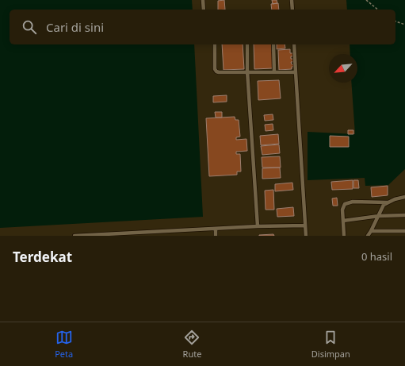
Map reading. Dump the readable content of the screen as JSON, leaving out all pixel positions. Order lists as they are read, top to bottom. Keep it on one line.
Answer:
{"north":"bottom left","page":{"search":"Cari di sini","heading":["Terdekat","0 hasil"],"nav":["Peta","Rute","Disimpan"]}}
